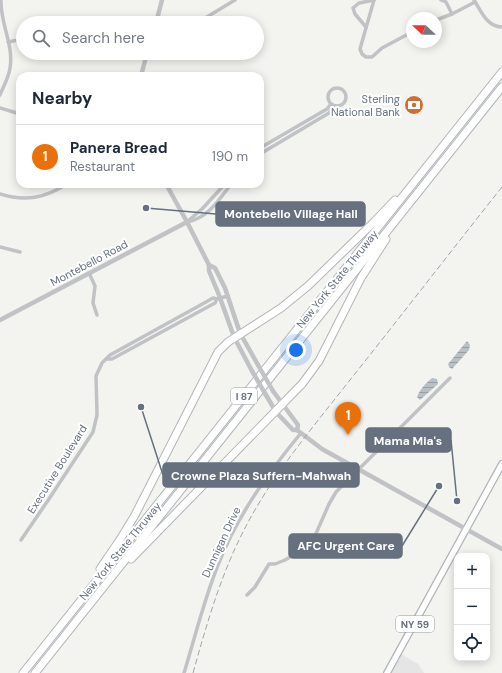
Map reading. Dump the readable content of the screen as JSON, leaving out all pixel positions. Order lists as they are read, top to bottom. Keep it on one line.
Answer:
{"streets":{"highway":["New York State Thruway","I 87"],"main road":["NY 59"],"street":["Montebello Road","Executive Boulevard","Dunnigan Drive"]},"places":{"bank":["Sterling National Bank"],"other":["Montebello Village Hall","Crowne Plaza Suffern-Mahwah","AFC Urgent Care","Mama Mia's"]},"north":"left","page":{"search":"Search here","heading":"Nearby","list":[{"mark":"1","name":"Panera Bread","note":"Restaurant","value":"190 m"}],"pins":"1","map_buttons":["+","−"]}}
